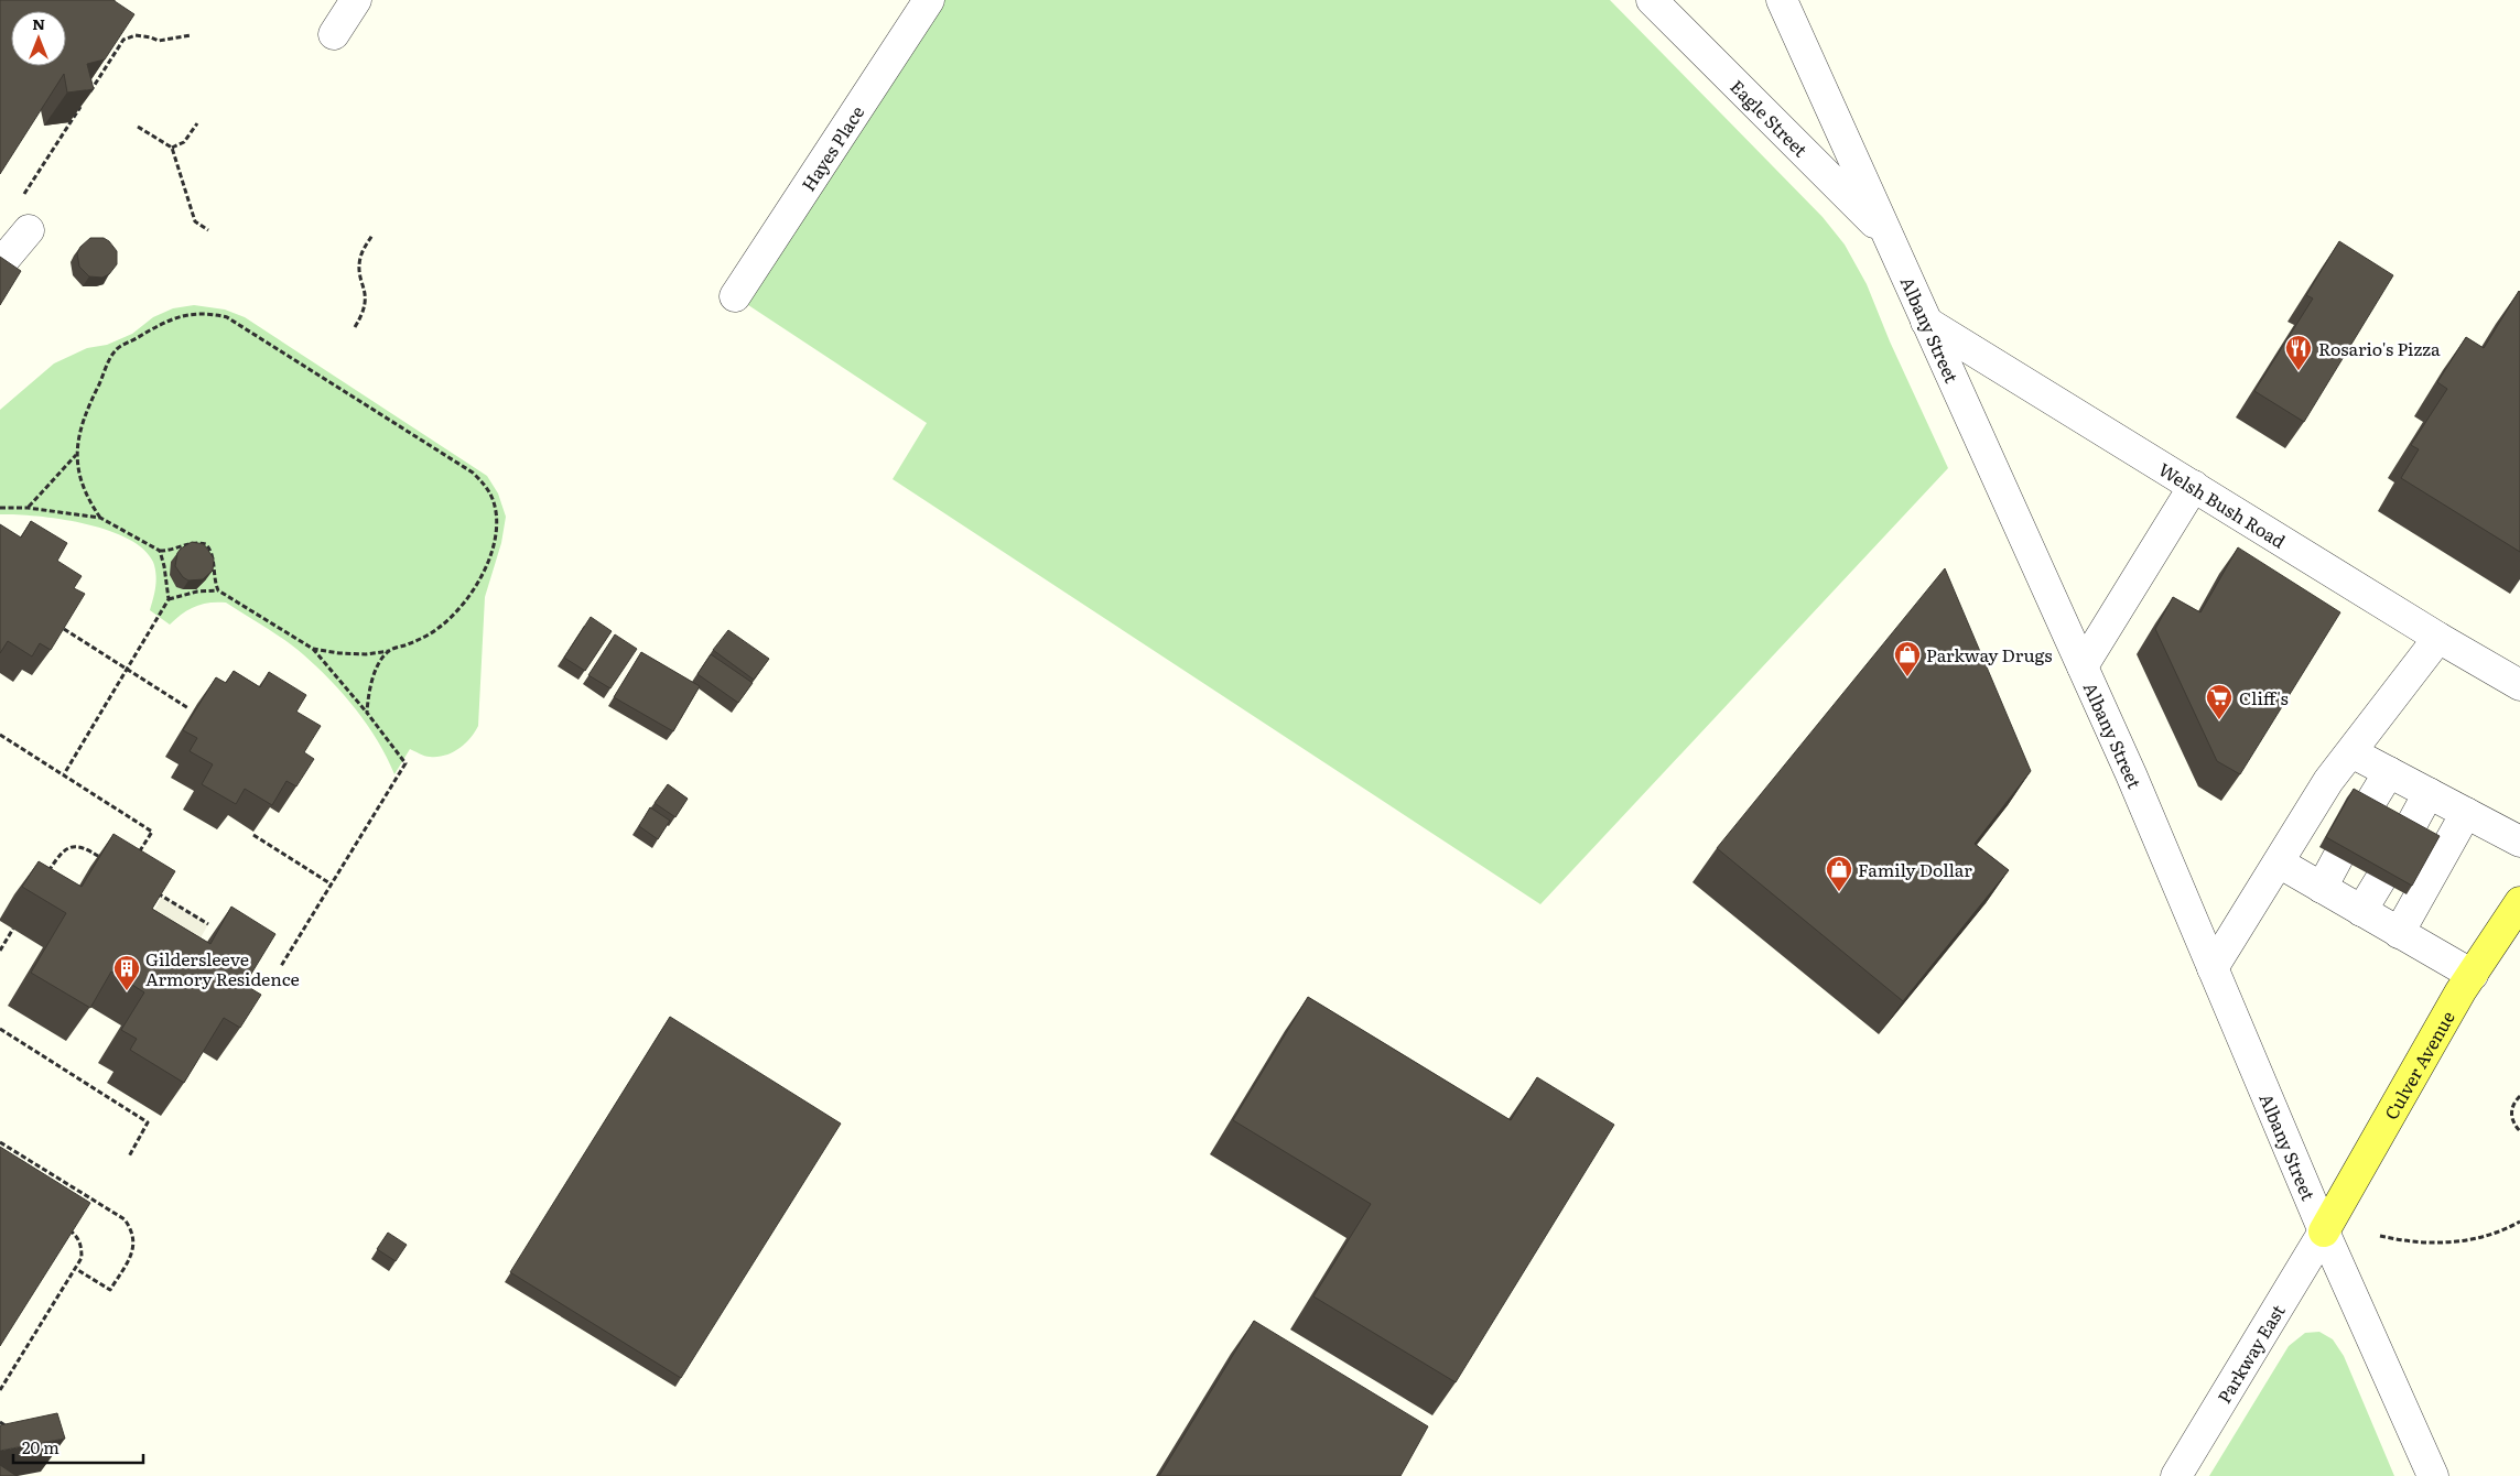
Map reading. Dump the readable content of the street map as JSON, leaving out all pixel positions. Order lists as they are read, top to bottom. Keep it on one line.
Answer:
{"streets":{"main road":["Culver Avenue"],"street":["Eagle Street","Hayes Place","Albany Street","Welsh Bush Road","Parkway East"]},"crossings":[["Eagle Street","Albany Street"],["Albany Street","Welsh Bush Road"],["Albany Street","Culver Avenue"],["Albany Street","Parkway East"],["Culver Avenue","Parkway East"]],"places":{"restaurant":["Rosario's Pizza"],"shop":["Parkway Drugs","Family Dollar"],"supermarket":["Cliff's"],"building":["Gildersleeve Armory Residence"]},"scale_bar":"20 m","north":"top"}
